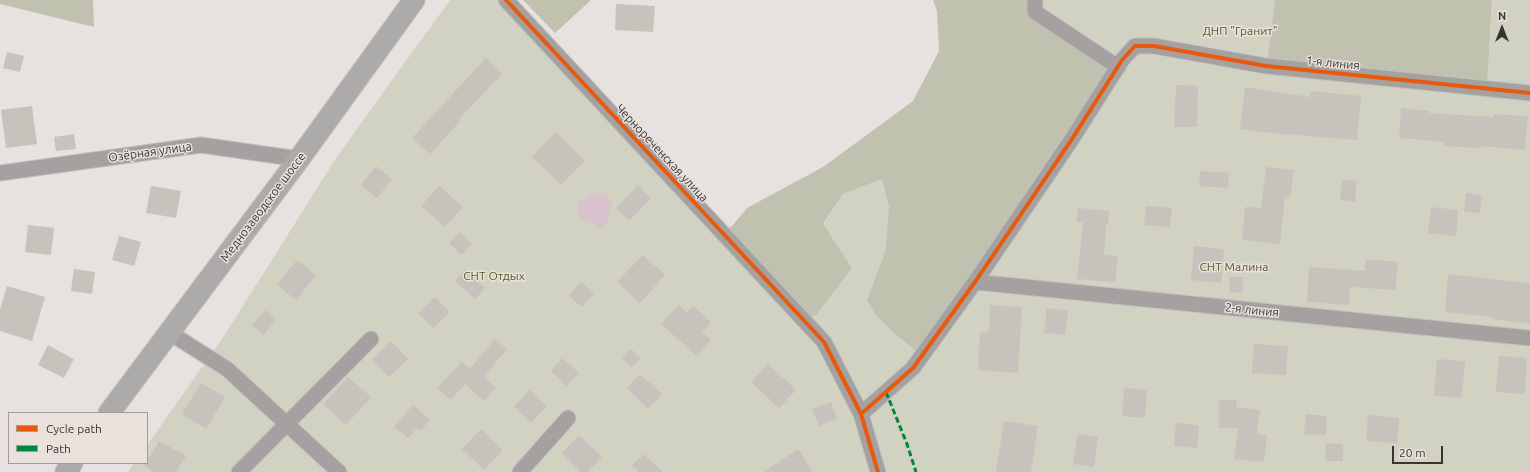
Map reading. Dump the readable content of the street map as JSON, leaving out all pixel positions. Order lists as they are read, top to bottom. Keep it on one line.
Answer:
{"streets":{"main road":["Меднозаводское шоссе"],"street":["1-я линия","Озёрная улица","Чернореченская улица","2-я линия"]},"crossings":[["Озёрная улица","Меднозаводское шоссе"]],"parks":["ДНП \"Гранит\"","СНТ Малина","СНТ Отдых"],"legend":["Cycle path","Path"],"scale_bar":"20 m","north":"top"}
